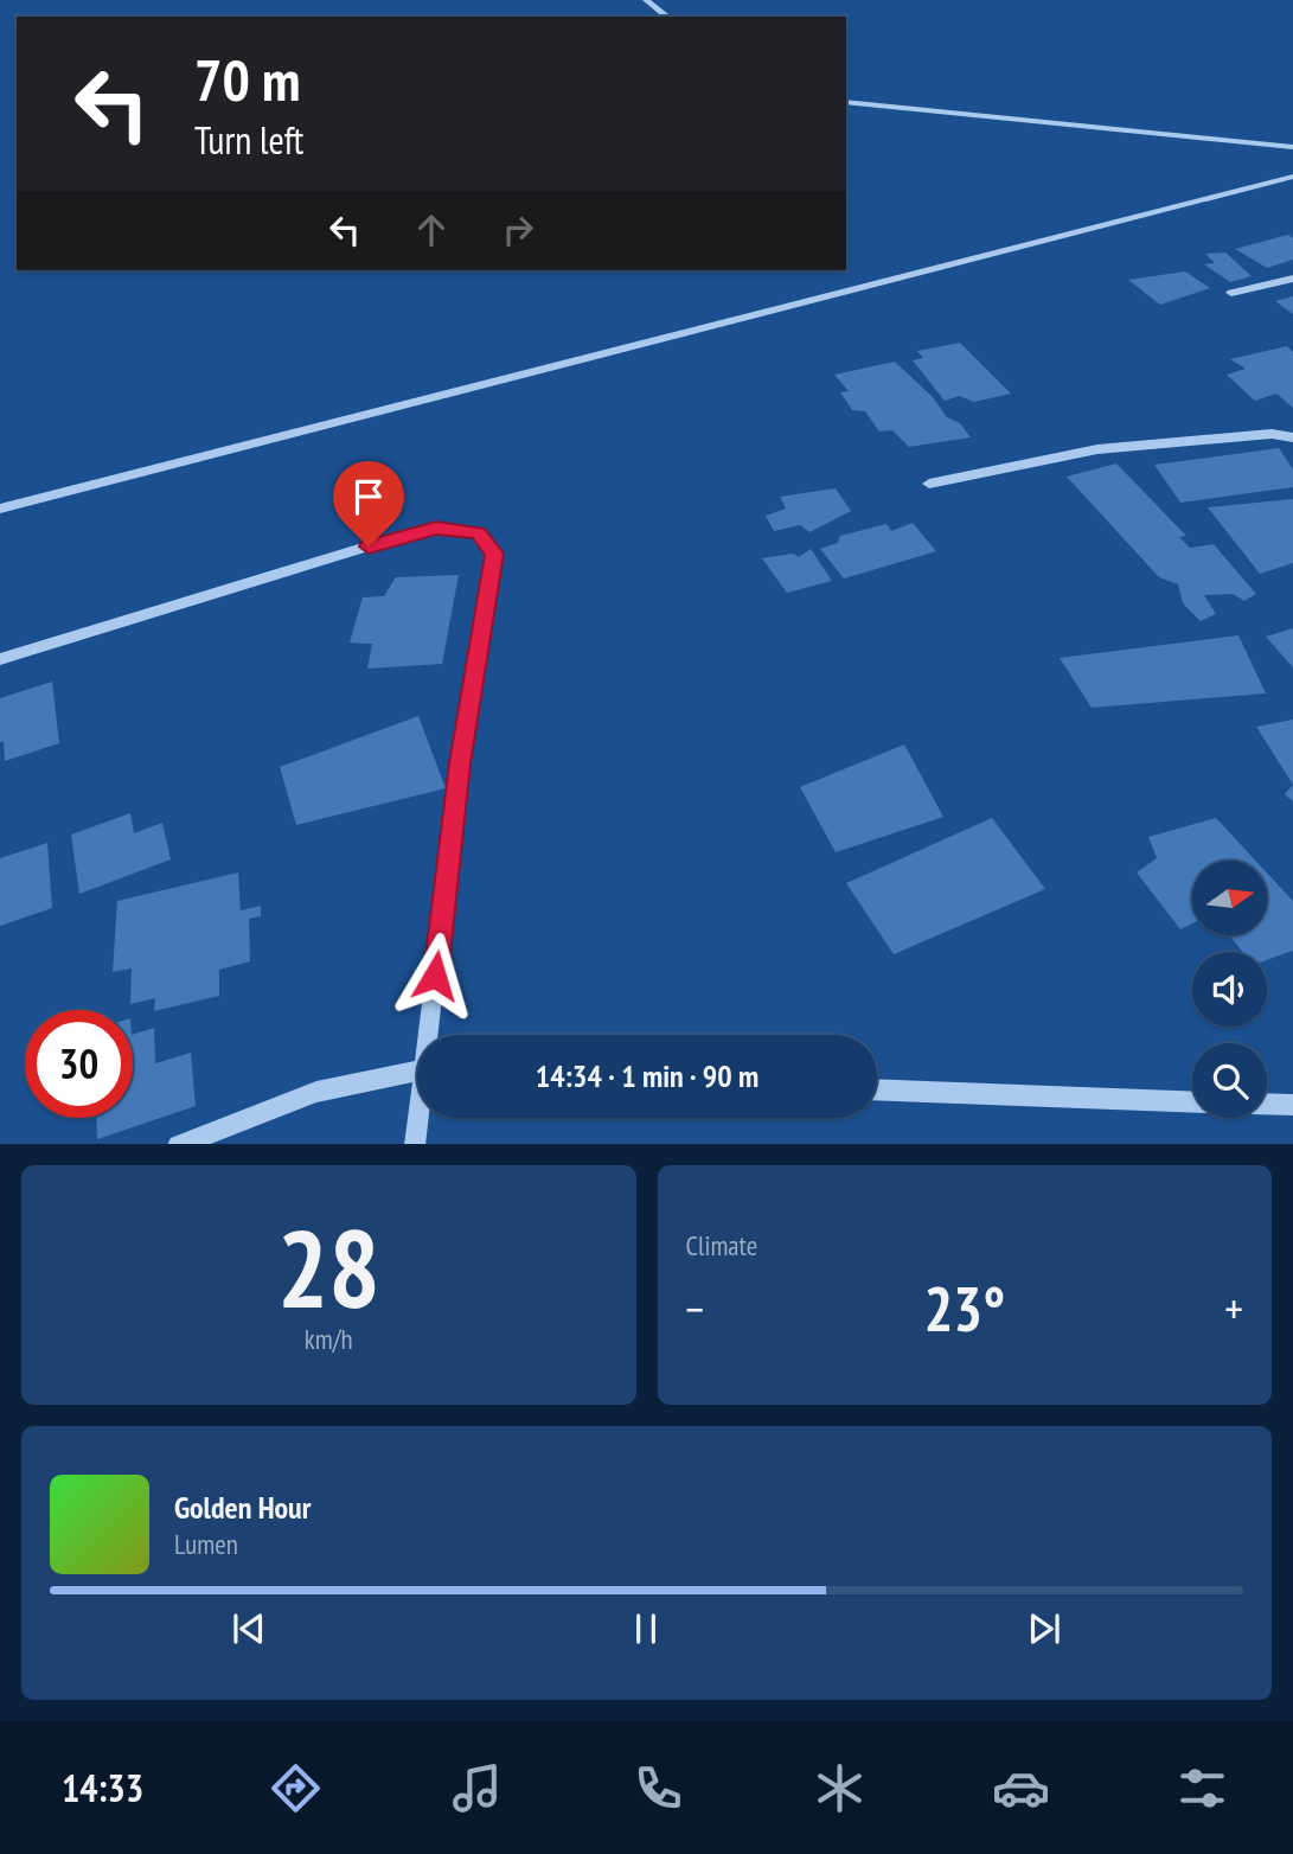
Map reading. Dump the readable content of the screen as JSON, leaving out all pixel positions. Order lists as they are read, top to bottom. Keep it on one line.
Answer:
{"north":"right","page":{"turn":["70 m","Turn left"],"limit":"30","trip":"14:34 · 1 min · 90 m","tile":[["28","km/h"],"Climate"],"heat":["−","23°","+"],"song":["Golden Hour","Lumen"],"tabs":"14:33"}}
